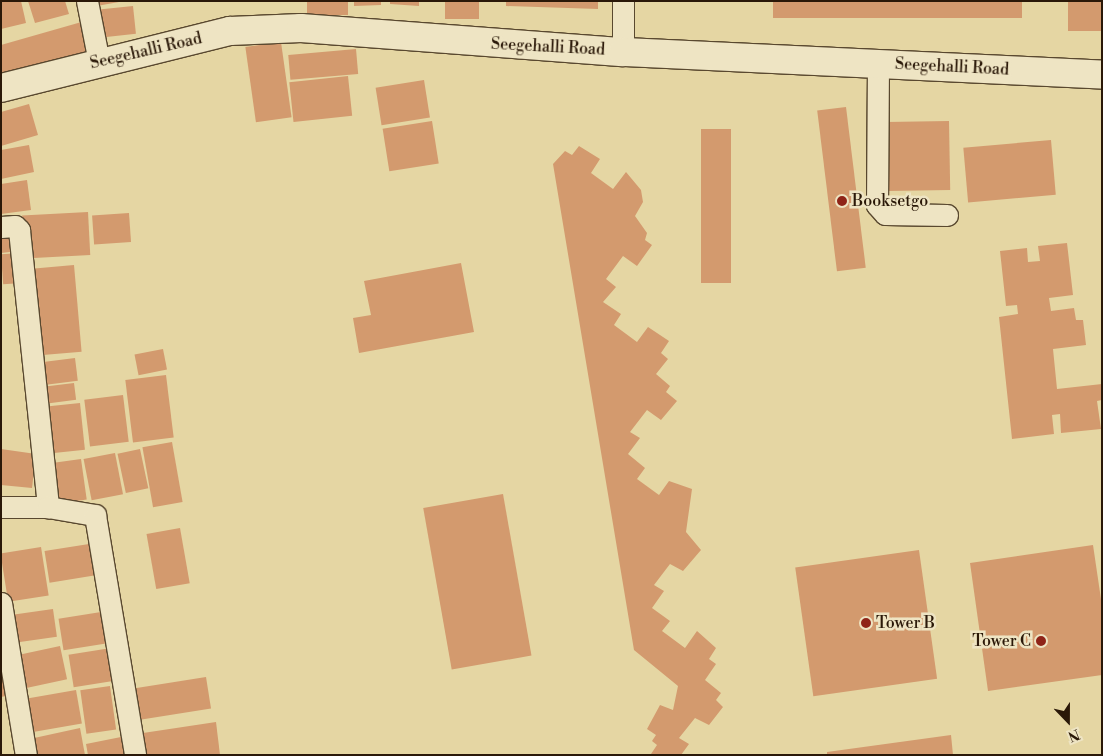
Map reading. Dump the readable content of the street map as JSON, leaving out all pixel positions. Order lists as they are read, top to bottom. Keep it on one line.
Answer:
{"streets":{"main road":["Seegehalli Road"]},"places":["Booksetgo","Tower B","Tower C"],"north":"bottom"}
